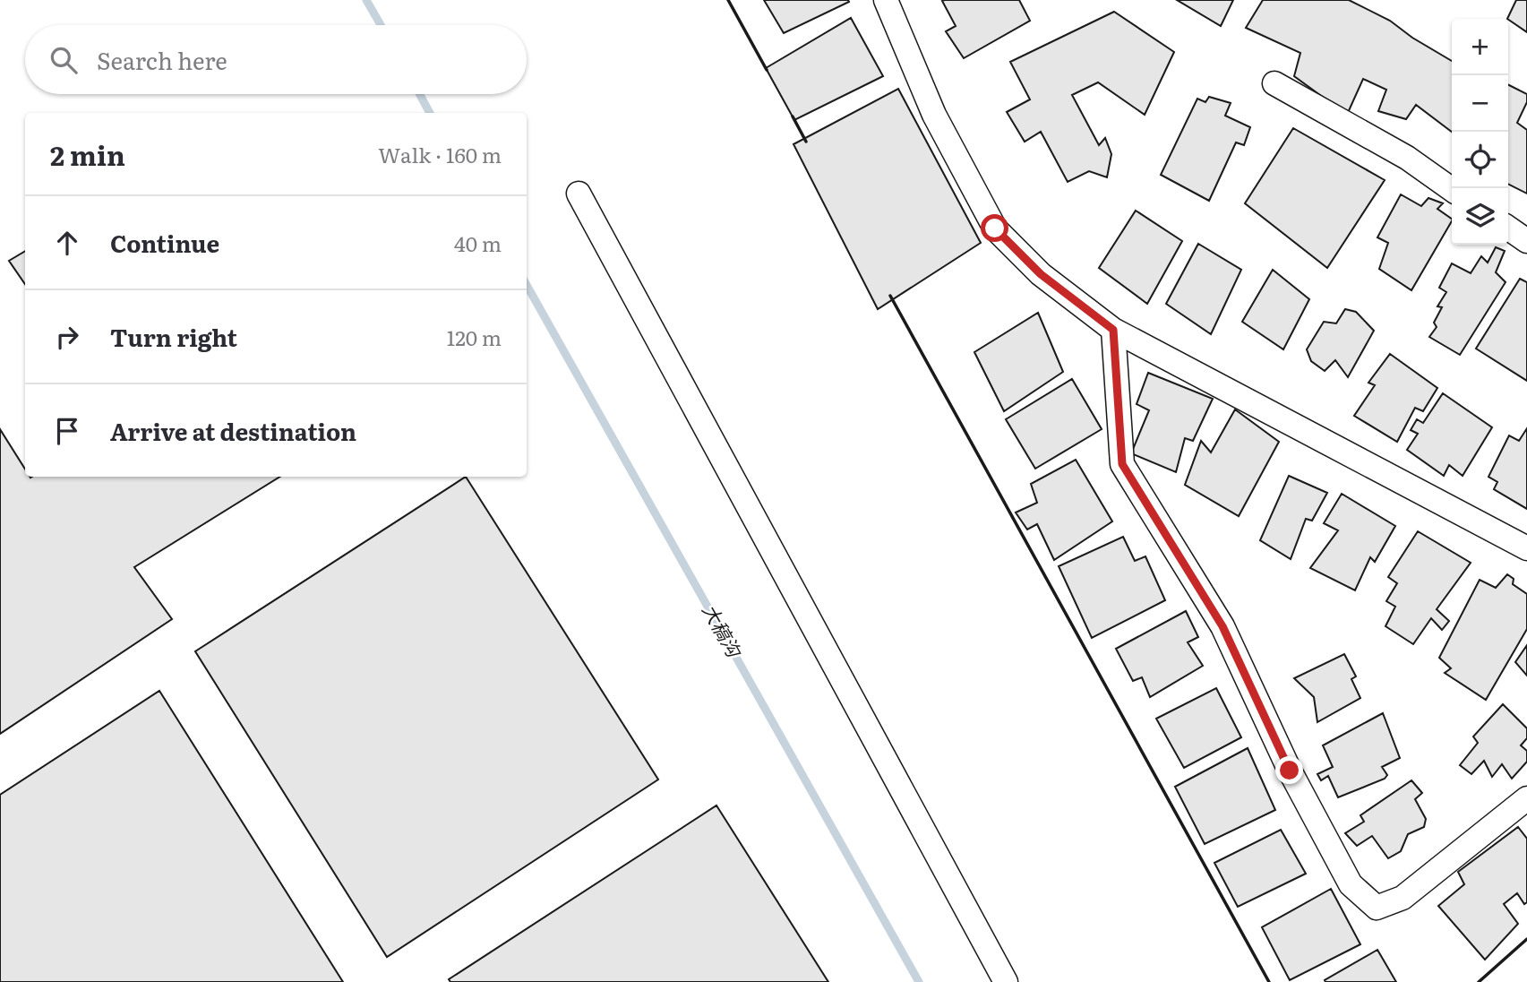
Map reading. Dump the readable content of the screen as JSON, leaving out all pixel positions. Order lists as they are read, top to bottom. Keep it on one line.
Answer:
{"water":["大稿沟"],"page":{"map_buttons":["+","−"],"search":"Search here","heading":["2 min","Walk · 160 m"],"list":[["Continue","40 m"],["Turn right","120 m"],"Arrive at destination"]}}
